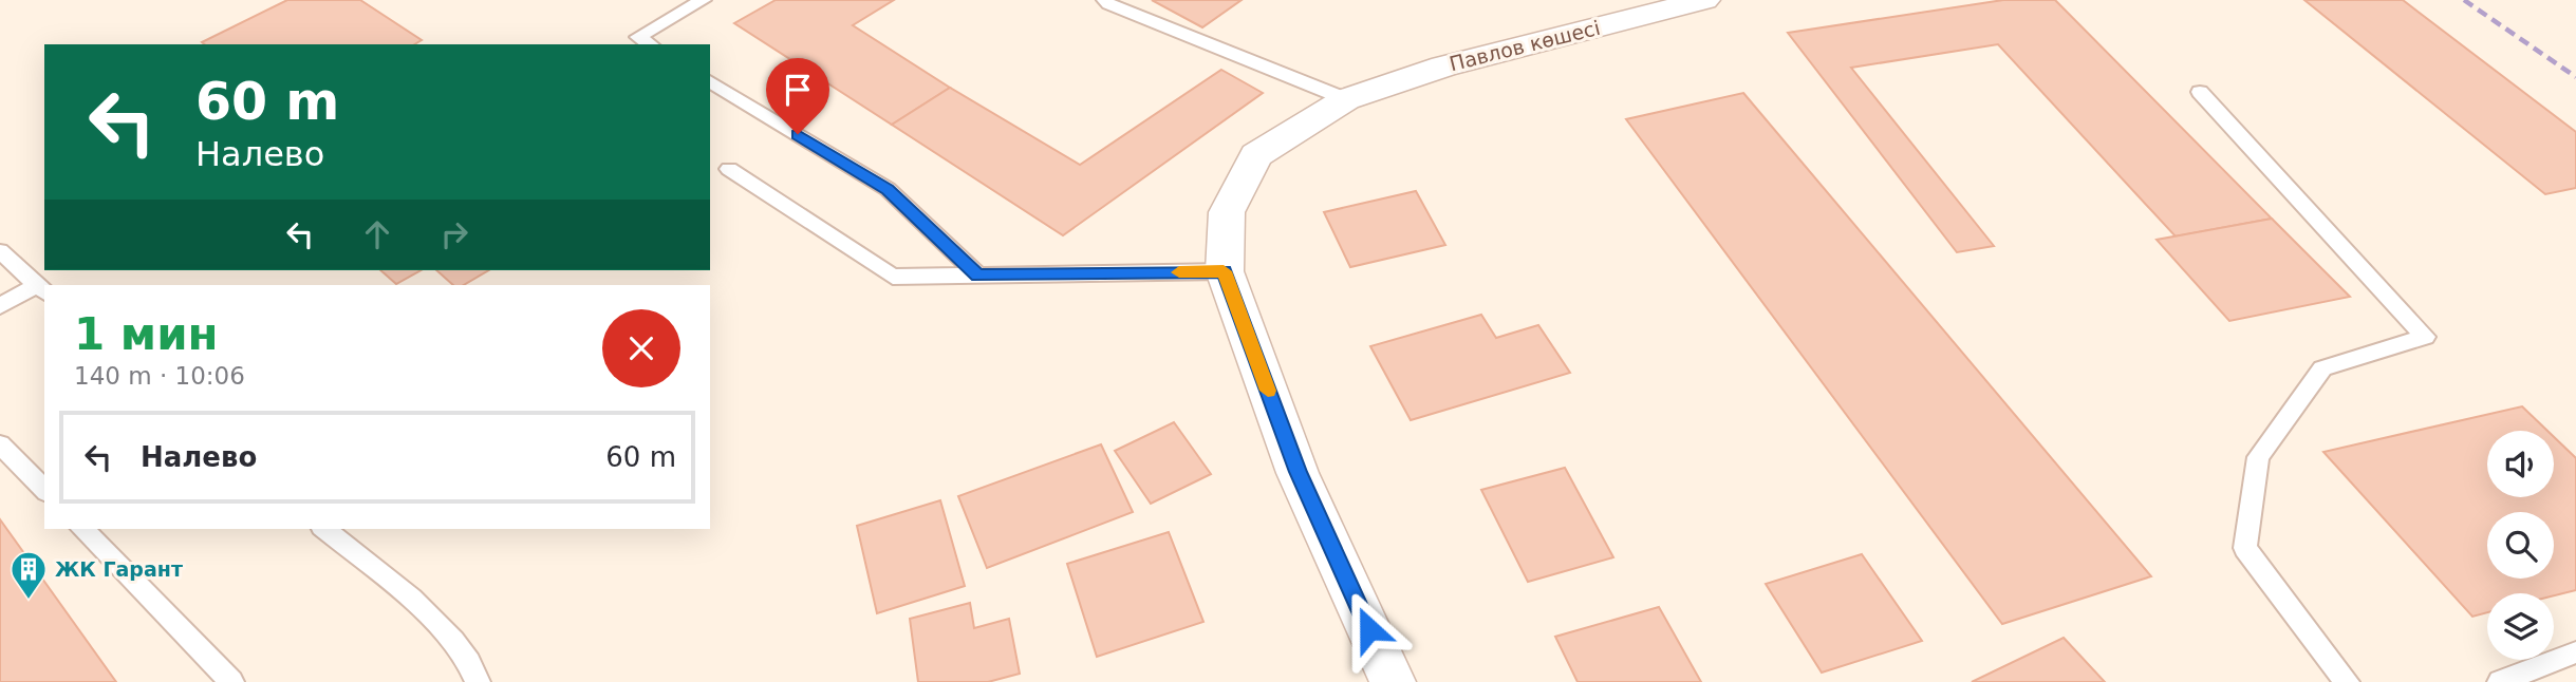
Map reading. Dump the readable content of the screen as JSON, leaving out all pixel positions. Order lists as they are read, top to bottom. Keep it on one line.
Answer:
{"streets":{"street":["Павлов көшесі"]},"places":{"building":["ЖК Гарант"]},"page":{"turn":["60 m","Налево"],"heading":["1 мин","140 m · 10:06"],"list":[{"name":"Налево","value":"60 m"}]}}
